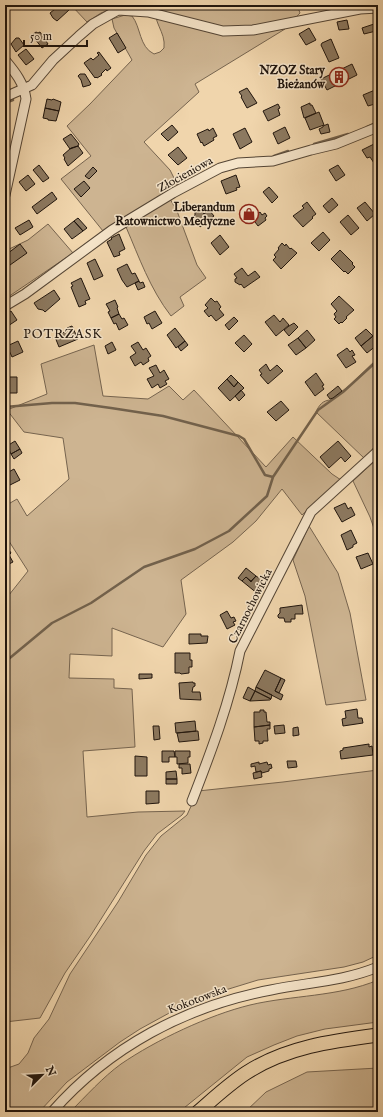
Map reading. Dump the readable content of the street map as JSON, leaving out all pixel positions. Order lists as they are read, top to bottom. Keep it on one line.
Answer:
{"streets":{"street":["Złocieniowa","Czarnochowicka","Kokotowska"]},"districts":["POTRZASK"],"places":{"building":["NZOZ Stary Bieżanów"],"shop":["Liberandum Ratownictwo Medyczne"]},"scale_bar":"50 m","north":"top right"}
